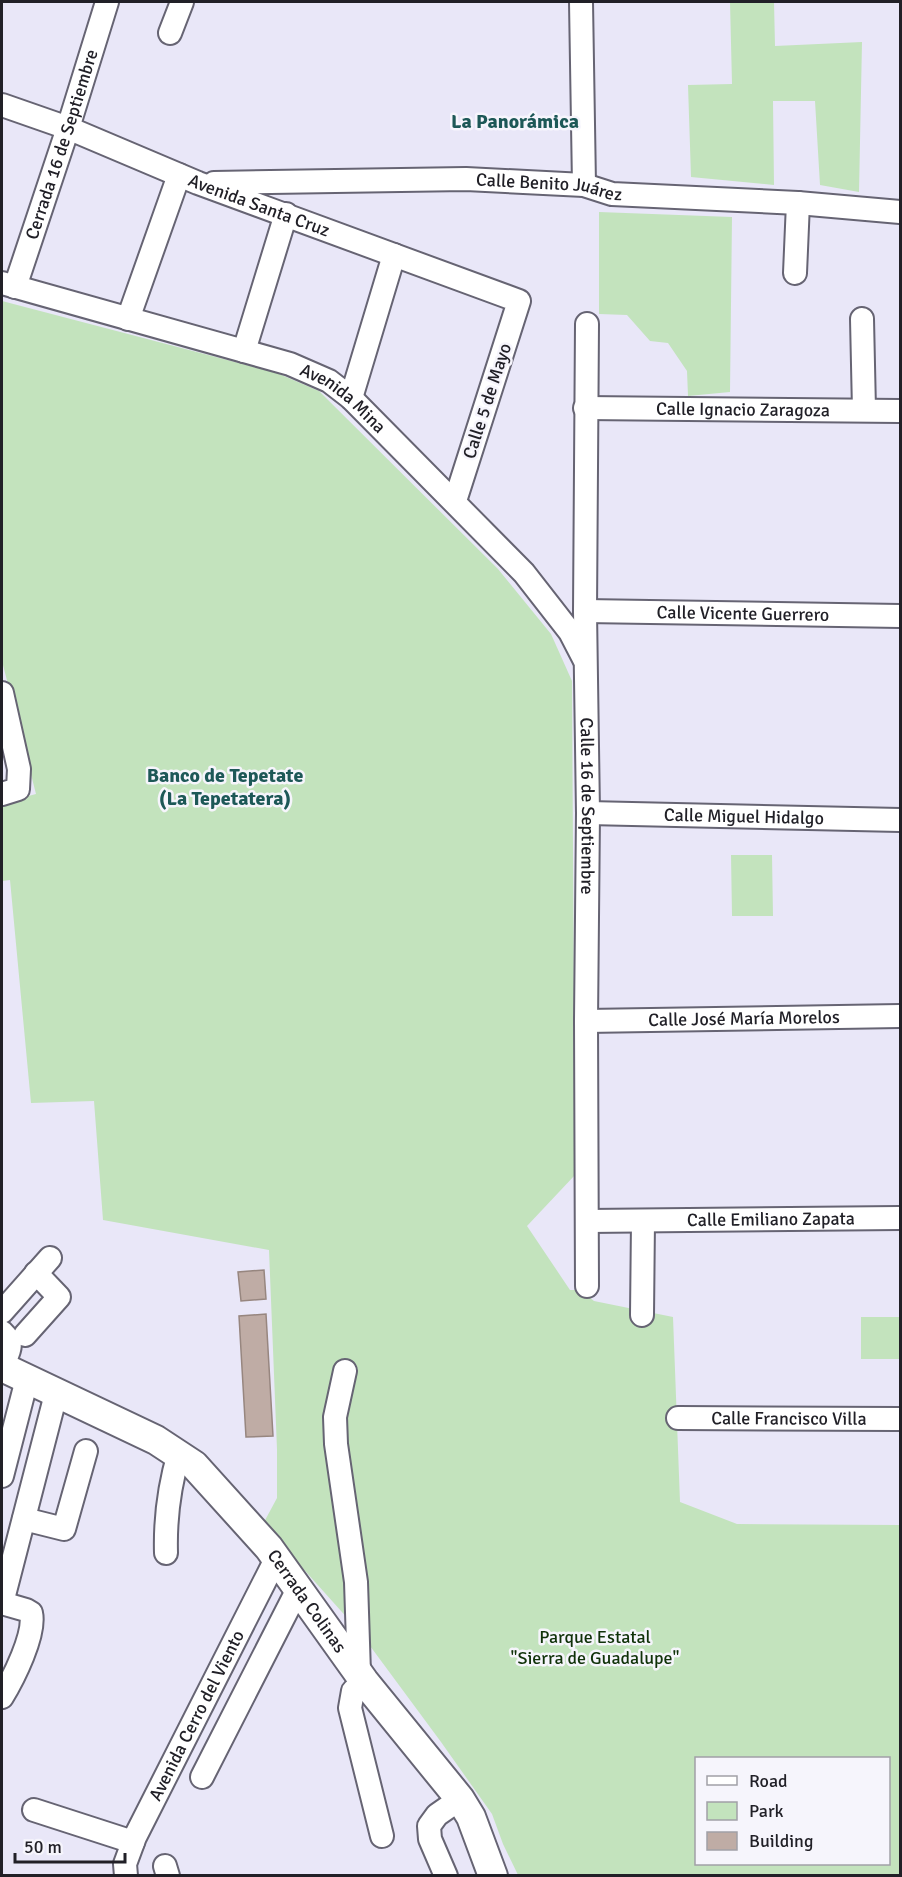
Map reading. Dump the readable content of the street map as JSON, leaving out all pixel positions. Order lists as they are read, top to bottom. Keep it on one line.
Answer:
{"streets":{"main road":["Cerrada Colinas"],"street":["Cerrada 16 de Septiembre","Calle Benito Juárez","Avenida Santa Cruz","Avenida Mina","Calle 5 de Mayo","Calle Ignacio Zaragoza","Calle Vicente Guerrero","Calle 16 de Septiembre","Calle Miguel Hidalgo","Calle José María Morelos","Calle Emiliano Zapata","Calle Francisco Villa","Avenida Cerro del Viento"]},"crossings":[["Cerrada 16 de Septiembre","Avenida Santa Cruz"],["Cerrada 16 de Septiembre","Avenida Mina"],["Calle Benito Juárez","Avenida Santa Cruz"],["Avenida Santa Cruz","Calle 5 de Mayo"],["Avenida Mina","Calle 5 de Mayo"],["Avenida Mina","Calle 16 de Septiembre"],["Calle Ignacio Zaragoza","Calle 16 de Septiembre"],["Calle Vicente Guerrero","Calle 16 de Septiembre"],["Calle 16 de Septiembre","Calle Miguel Hidalgo"],["Calle 16 de Septiembre","Calle José María Morelos"],["Calle 16 de Septiembre","Calle Emiliano Zapata"],["Cerrada Colinas","Avenida Cerro del Viento"]],"districts":["La Panorámica","Banco de Tepetate (La Tepetatera)"],"parks":["Parque Estatal \"Sierra de Guadalupe\""],"legend":["Road","Park","Building"],"scale_bar":"50 m"}
